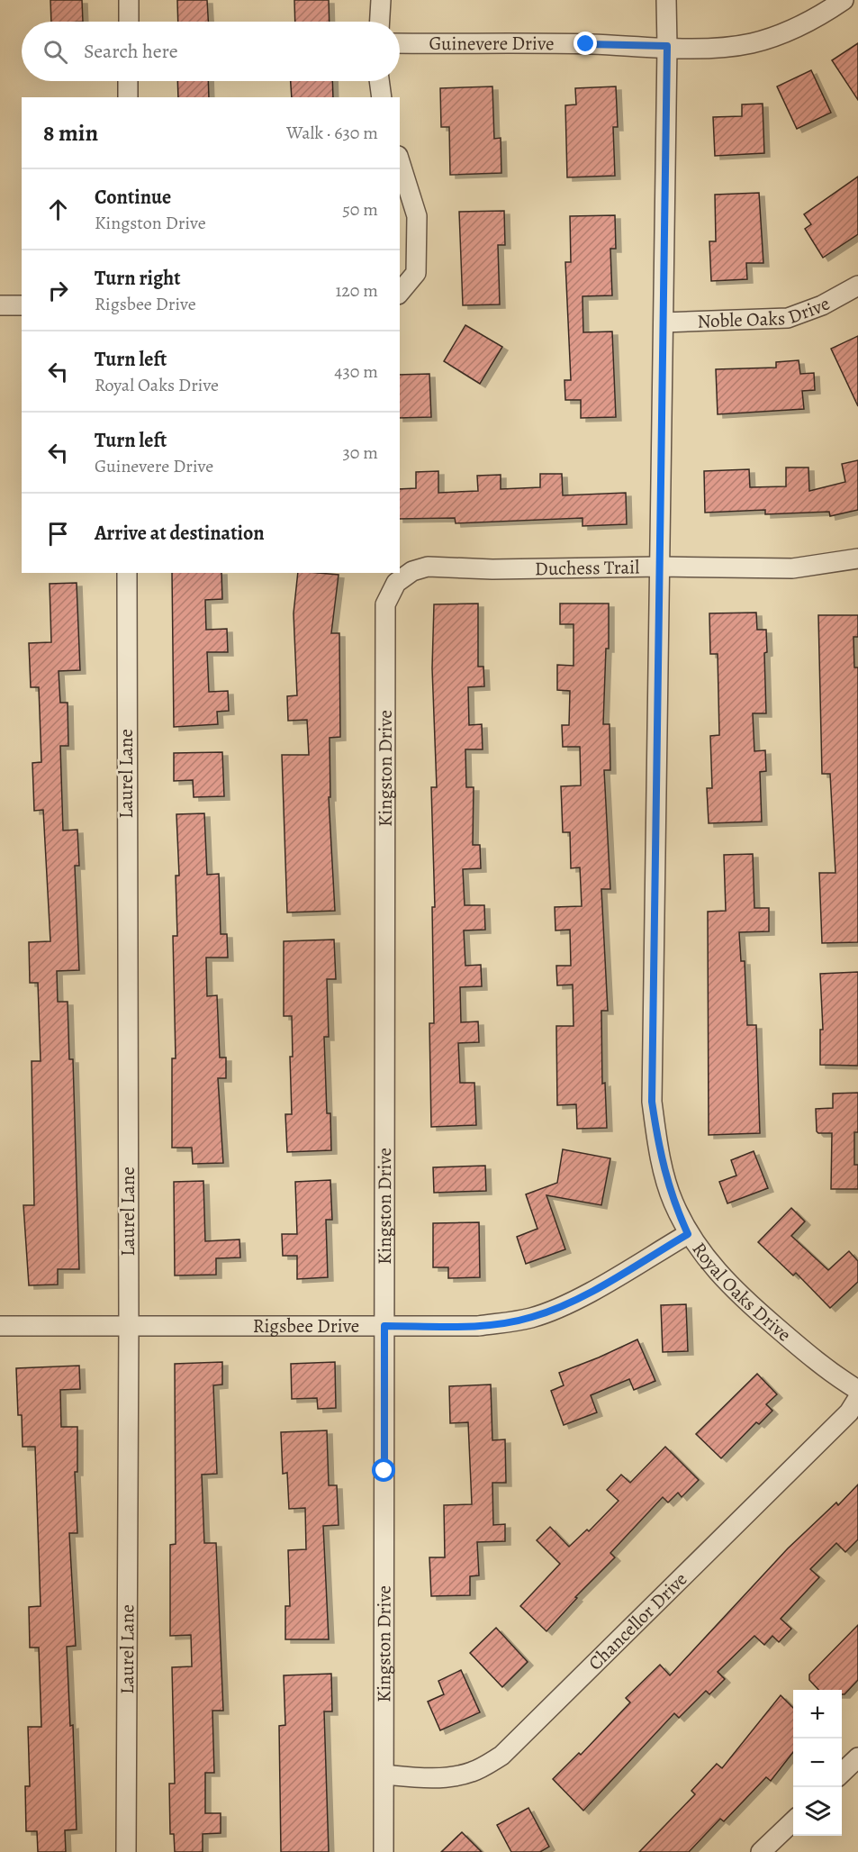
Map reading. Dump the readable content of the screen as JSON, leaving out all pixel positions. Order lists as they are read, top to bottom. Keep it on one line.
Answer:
{"streets":{"street":["Guinevere Drive","Noble Oaks Drive","Duchess Trail","Kingston Drive","Laurel Lane","Royal Oaks Drive","Rigsbee Drive","Chancellor Drive"]},"crossings":[["Guinevere Drive","Royal Oaks Drive"],["Noble Oaks Drive","Royal Oaks Drive"],["Duchess Trail","Kingston Drive"],["Duchess Trail","Royal Oaks Drive"],["Kingston Drive","Rigsbee Drive"],["Kingston Drive","Chancellor Drive"],["Laurel Lane","Rigsbee Drive"],["Royal Oaks Drive","Rigsbee Drive"]],"page":{"search":"Search here","heading":["8 min","Walk · 630 m"],"list":[["Continue","Kingston Drive","50 m"],["Turn right","Rigsbee Drive","120 m"],["Turn left","Royal Oaks Drive","430 m"],["Turn left","Guinevere Drive","30 m"],"Arrive at destination"],"map_buttons":["+","−"]}}
